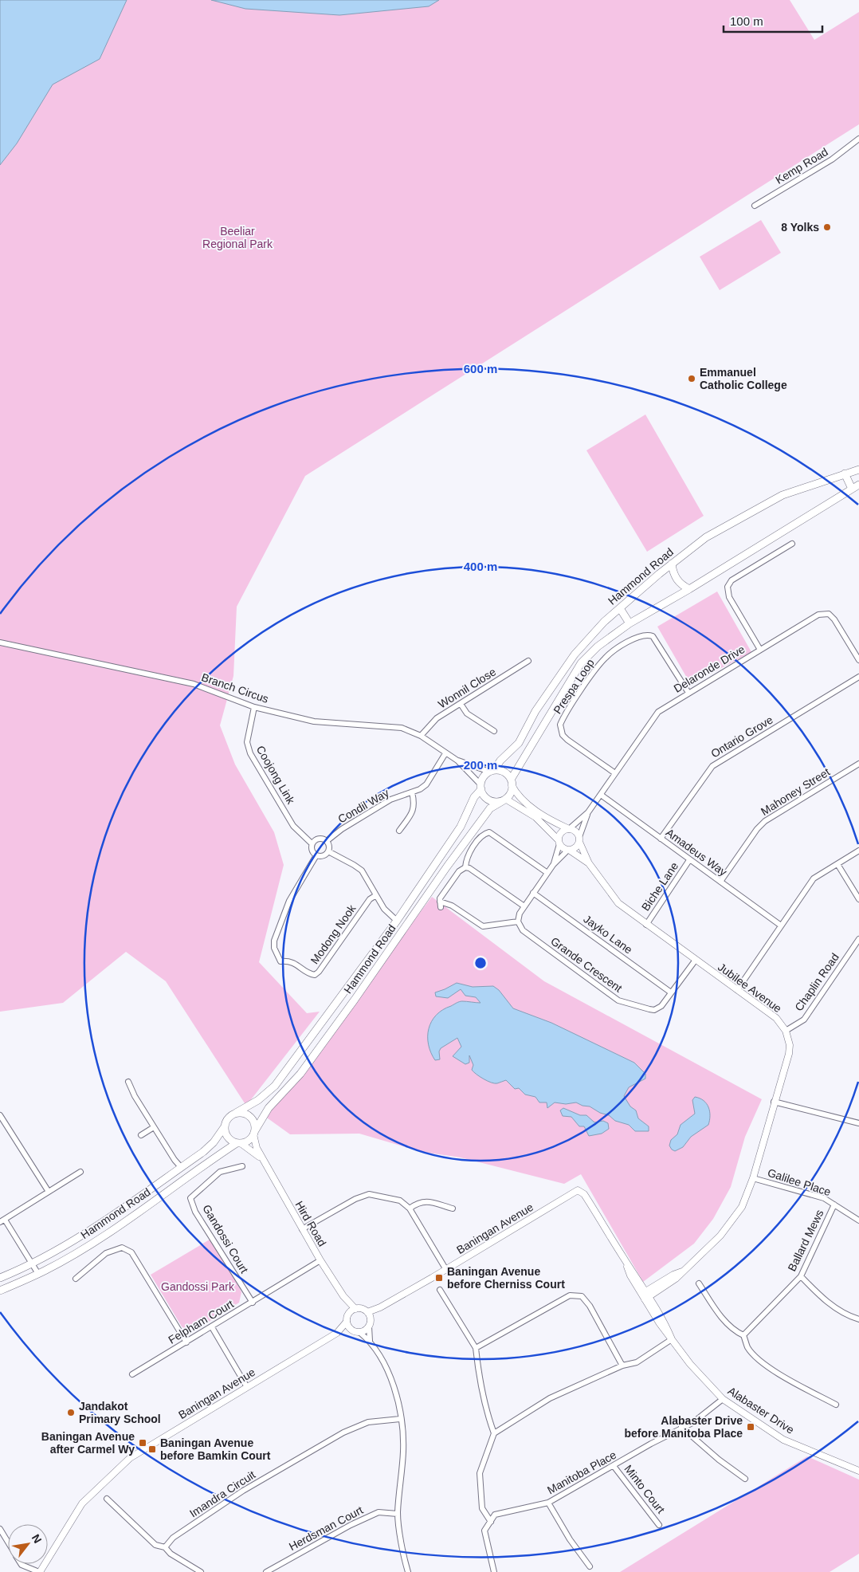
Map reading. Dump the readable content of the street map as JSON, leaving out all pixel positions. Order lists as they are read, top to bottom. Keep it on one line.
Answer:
{"streets":{"main road":["Hammond Road"],"street":["Kemp Road","Delaronde Drive","Prespa Loop","Branch Circus","Wonnil Close","Ontario Grove","Coojong Link","Mahoney Street","Condil Way","Amadeus Way","Biche Lane","Modong Nook","Jayko Lane","Grande Crescent","Chaplin Road","Jubilee Avenue","Galilee Place","Hird Road","Baningan Avenue","Gandossi Court","Ballard Mews","Felpham Court","Alabaster Drive","Manitoba Place","Minto Court","Imandra Circuit","Herdsman Court"]},"crossings":[["Hammond Road","Branch Circus"],["Hammond Road","Hird Road"],["Delaronde Drive","Prespa Loop"],["Delaronde Drive","Amadeus Way"],["Delaronde Drive","Jubilee Avenue"],["Branch Circus","Wonnil Close"],["Branch Circus","Coojong Link"],["Branch Circus","Condil Way"],["Ontario Grove","Amadeus Way"],["Coojong Link","Condil Way"],["Coojong Link","Modong Nook"],["Mahoney Street","Amadeus Way"],["Condil Way","Modong Nook"],["Amadeus Way","Biche Lane"],["Biche Lane","Jubilee Avenue"],["Jayko Lane","Grande Crescent"],["Grande Crescent","Jubilee Avenue"],["Chaplin Road","Jubilee Avenue"],["Galilee Place","Ballard Mews"],["Hird Road","Baningan Avenue"],["Hird Road","Felpham Court"],["Baningan Avenue","Alabaster Drive"],["Gandossi Court","Felpham Court"],["Alabaster Drive","Manitoba Place"],["Manitoba Place","Minto Court"]],"parks":["Beeliar Regional Park","Gandossi Park"],"places":{"other":["8 Yolks","Emmanuel Catholic College","Jandakot Primary School"],"transit":["Baningan Avenue before Cherniss Court","Alabaster Drive before Manitoba Place","Baningan Avenue after Carmel Wy","Baningan Avenue before Bamkin Court"]},"scale_bar":"100 m","north":"top right","rings":["600 m","400 m","200 m"]}
